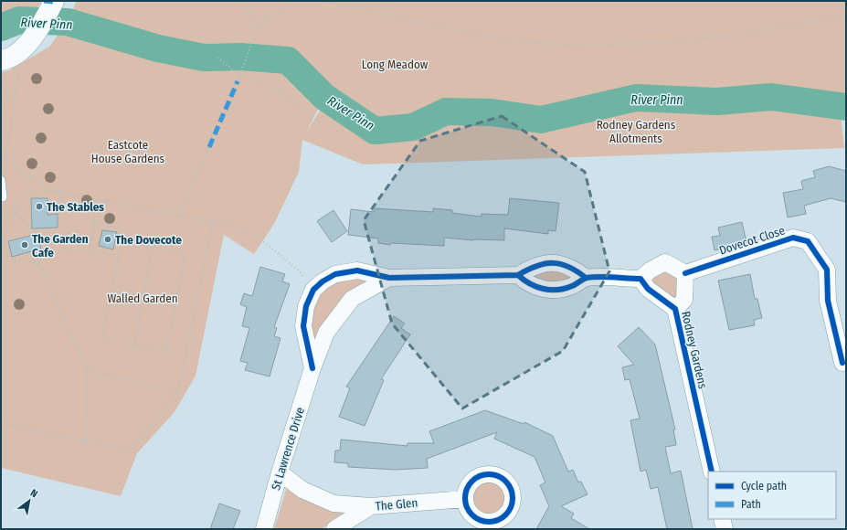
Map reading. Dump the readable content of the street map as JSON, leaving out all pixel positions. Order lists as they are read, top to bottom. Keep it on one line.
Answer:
{"streets":{"street":["Dovecot Close","Rodney Gardens","St Lawrence Drive","The Glen"]},"crossings":[["Dovecot Close","Rodney Gardens"]],"water":["River Pinn"],"parks":["Long Meadow","Rodney Gardens Allotments","Eastcote House Gardens","Walled Garden"],"places":["The Stables","The Dovecote","The Garden Cafe"],"legend":["Cycle path","Path"],"north":"top right"}
